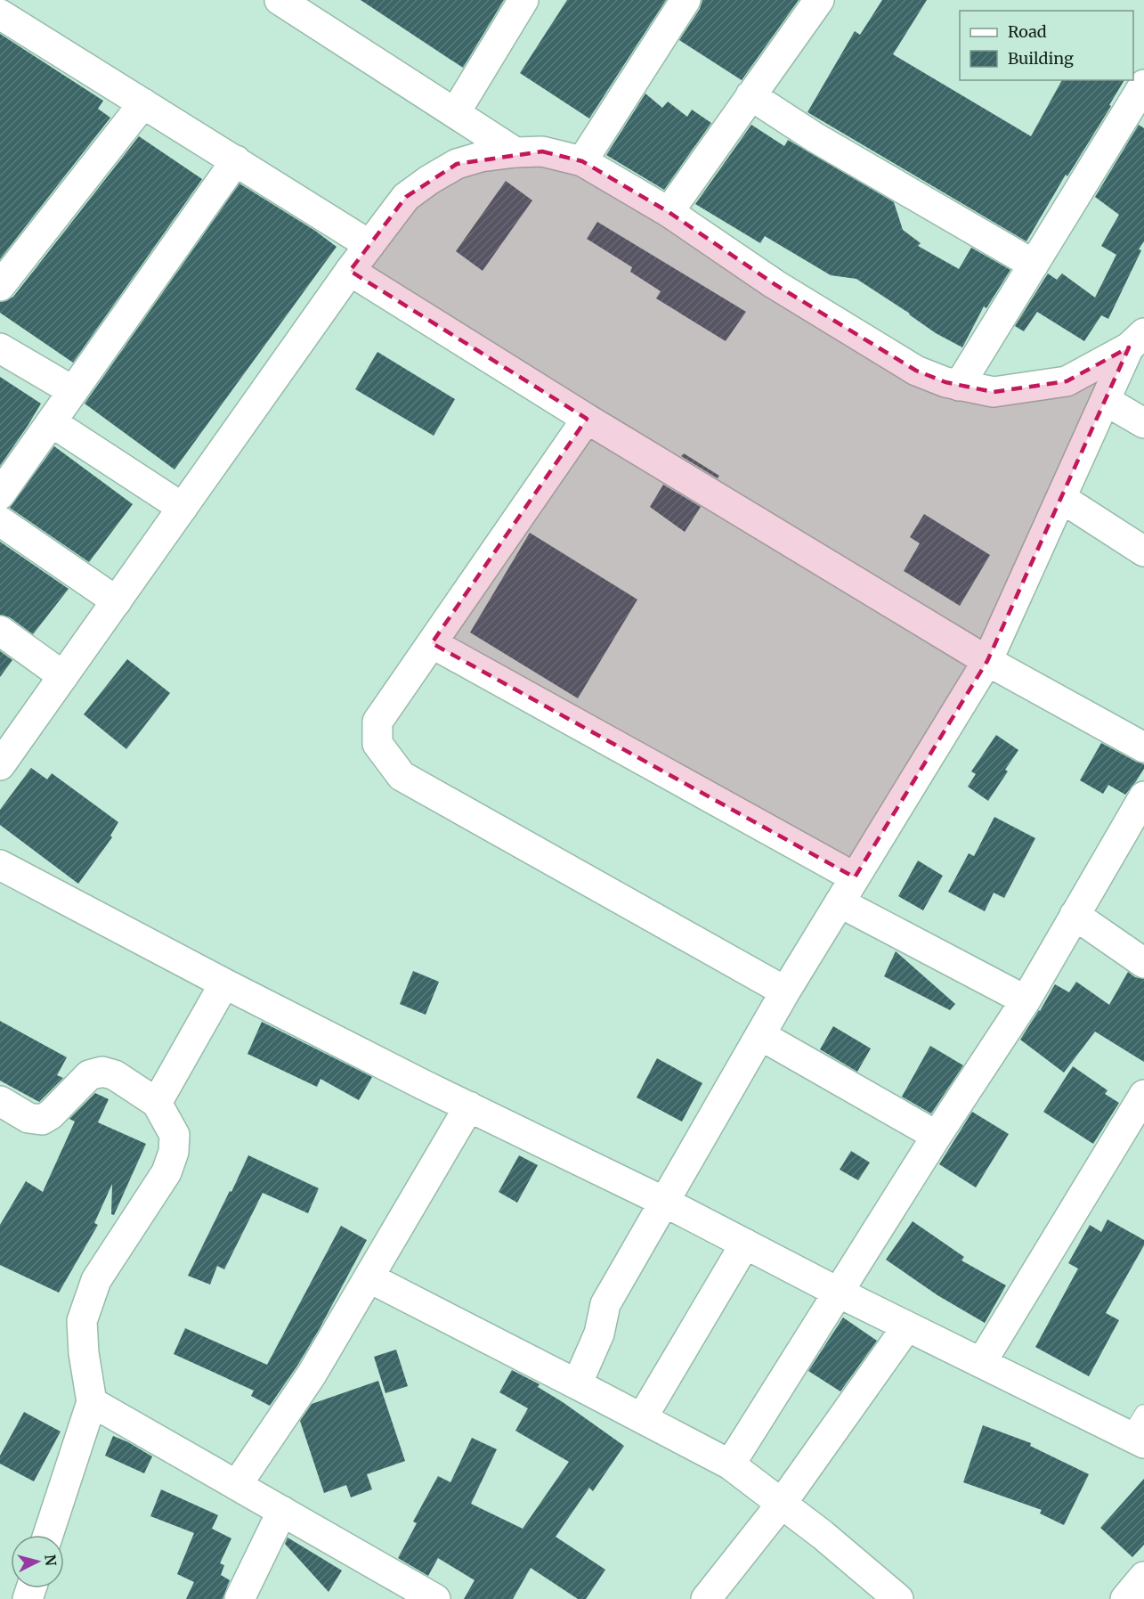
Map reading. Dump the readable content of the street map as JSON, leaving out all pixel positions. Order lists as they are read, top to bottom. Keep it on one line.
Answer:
{"legend":["Road","Building"],"north":"right"}
